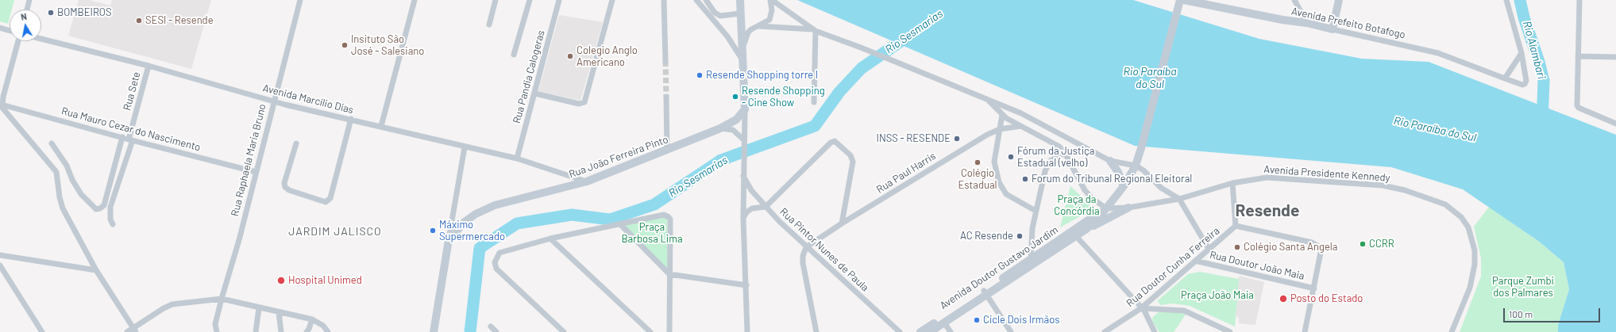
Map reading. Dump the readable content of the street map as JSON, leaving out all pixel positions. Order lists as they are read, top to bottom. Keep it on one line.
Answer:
{"streets":{"main road":["Avenida Prefeito Botafogo","Rua João Ferreira Pinto","Avenida Doutor Gustavo Jardim"],"street":["Rua Pandia Calogeras","Rua Sete","Avenida Marcílio Dias","Rua Mauro Cezar do Nascimento","Rua Raphaela Maria Bruno","Rua Paul Harris","Avenida Presidente Kennedy","Rua Pintor Nunes de Paula","Rua Doutor João Maia","Rua Doutor Cunha Ferreira"]},"crossings":[["Rua Pandia Calogeras","Avenida Marcílio Dias"],["Rua Sete","Avenida Marcílio Dias"],["Rua Sete","Rua Mauro Cezar do Nascimento"],["Avenida Marcílio Dias","Rua João Ferreira Pinto"],["Avenida Marcílio Dias","Rua Raphaela Maria Bruno"],["Rua Mauro Cezar do Nascimento","Rua Raphaela Maria Bruno"],["Rua Paul Harris","Rua Pintor Nunes de Paula"],["Avenida Presidente Kennedy","Avenida Doutor Gustavo Jardim"],["Rua Doutor João Maia","Rua Doutor Cunha Ferreira"]],"districts":["Resende","JARDIM JALISCO"],"water":["Rio Sesmarias","Rio Alambari","Rio Paraíba do Sul"],"parks":["Praça da Concórdia","Praça Barbosa Lima","Parque Zumbi dos Palmares","Praça João Maia"],"places":["BOMBEIROS","SESI - Resende","Insituto São José - Salesiano","Colegio Anglo Americano","Resende Shopping torre I","Resende Shopping - Cine Show","INSS - RESENDE","Fórum da Justiça Estadual (velho)","Colégio Estadual","Forum do Tribunal Regional Eleitoral","Máximo Supermercado","AC Resende","CCRR","Colégio Santa Angela","Hospital Unimed","Posto do Estado","Cicle Dois Irmãos"],"scale_bar":"100 m","north":"top"}
